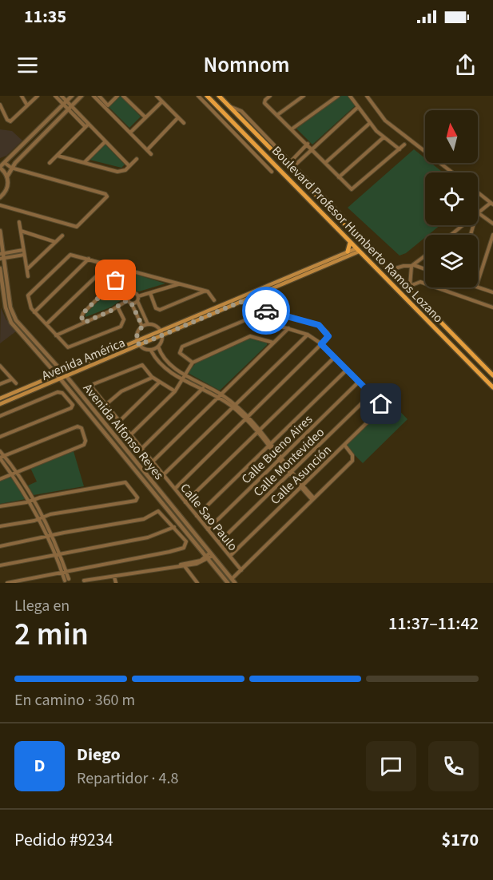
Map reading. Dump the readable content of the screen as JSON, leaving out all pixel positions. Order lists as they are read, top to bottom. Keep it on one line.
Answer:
{"streets":{"main road":["Boulevard Profesor Humberto Ramos Lozano","Avenida América"],"street":["Avenida Alfonso Reyes","Calle Bueno Aires","Calle Montevideo","Calle Asunción","Calle Sao Paulo"]},"crossings":[["Boulevard Profesor Humberto Ramos Lozano","Avenida América"],["Avenida América","Avenida Alfonso Reyes"],["Calle Bueno Aires","Calle Sao Paulo"],["Calle Montevideo","Calle Asunción"],["Calle Montevideo","Calle Sao Paulo"],["Calle Asunción","Calle Sao Paulo"]],"north":"top","page":{"status":"11:35","header":"Nomnom","heading":["2 min","Llega en","11:37–11:42"],"panel":["Diego","Repartidor · 4.8","Pedido #9234","$170"],"bar":"En camino · 360 m","round":"D"}}
